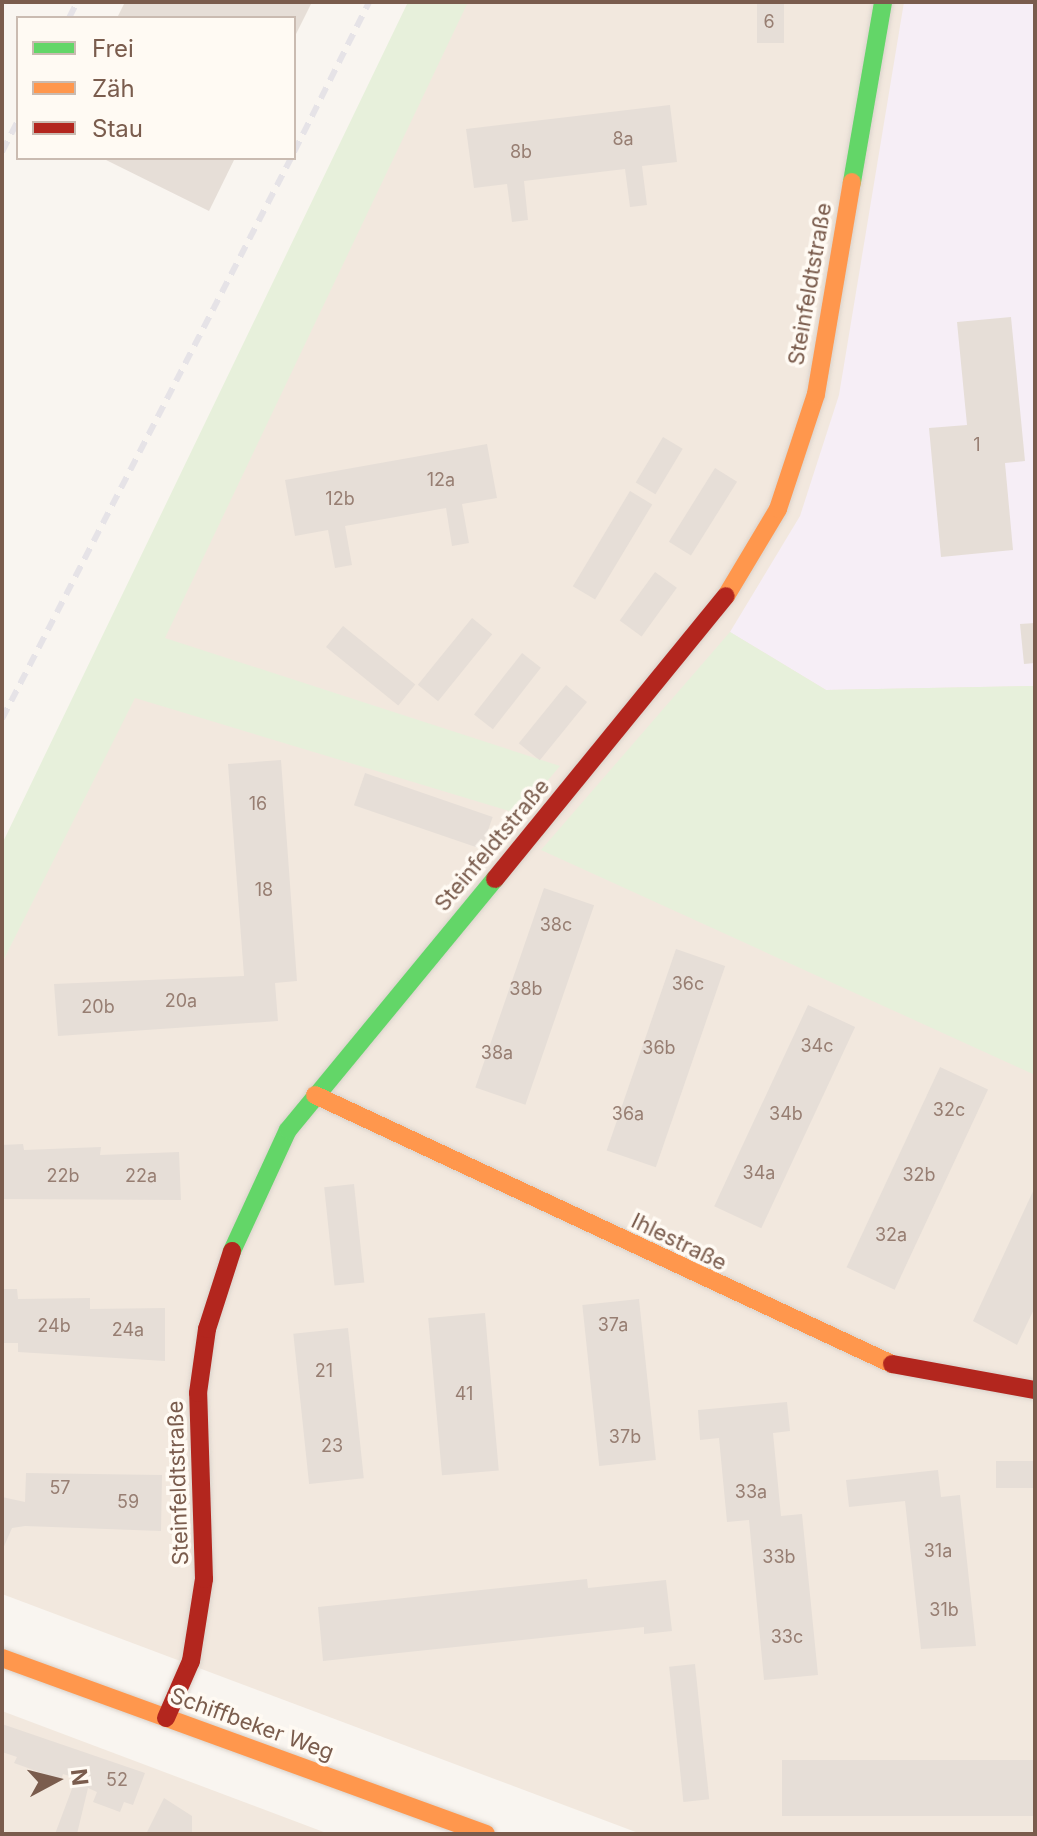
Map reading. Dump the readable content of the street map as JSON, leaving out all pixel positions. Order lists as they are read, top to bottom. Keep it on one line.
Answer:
{"streets":{"street":["Steinfeldtstraße","Ihlestraße","Schiffbeker Weg"]},"crossings":[["Steinfeldtstraße","Ihlestraße"],["Steinfeldtstraße","Schiffbeker Weg"]],"house_numbers":["6","8a","8b","1","12a","12b","16","18","38c","36c","38b","20a","20b","34c","36b","38a","32c","36a","34b","34a","32b","22b","22a","32a","37a","24b","24a","21","41","37b","23","57","33a","59","31a","33b","31b","33c","52"],"legend":["Frei","Zäh","Stau"],"north":"right"}
